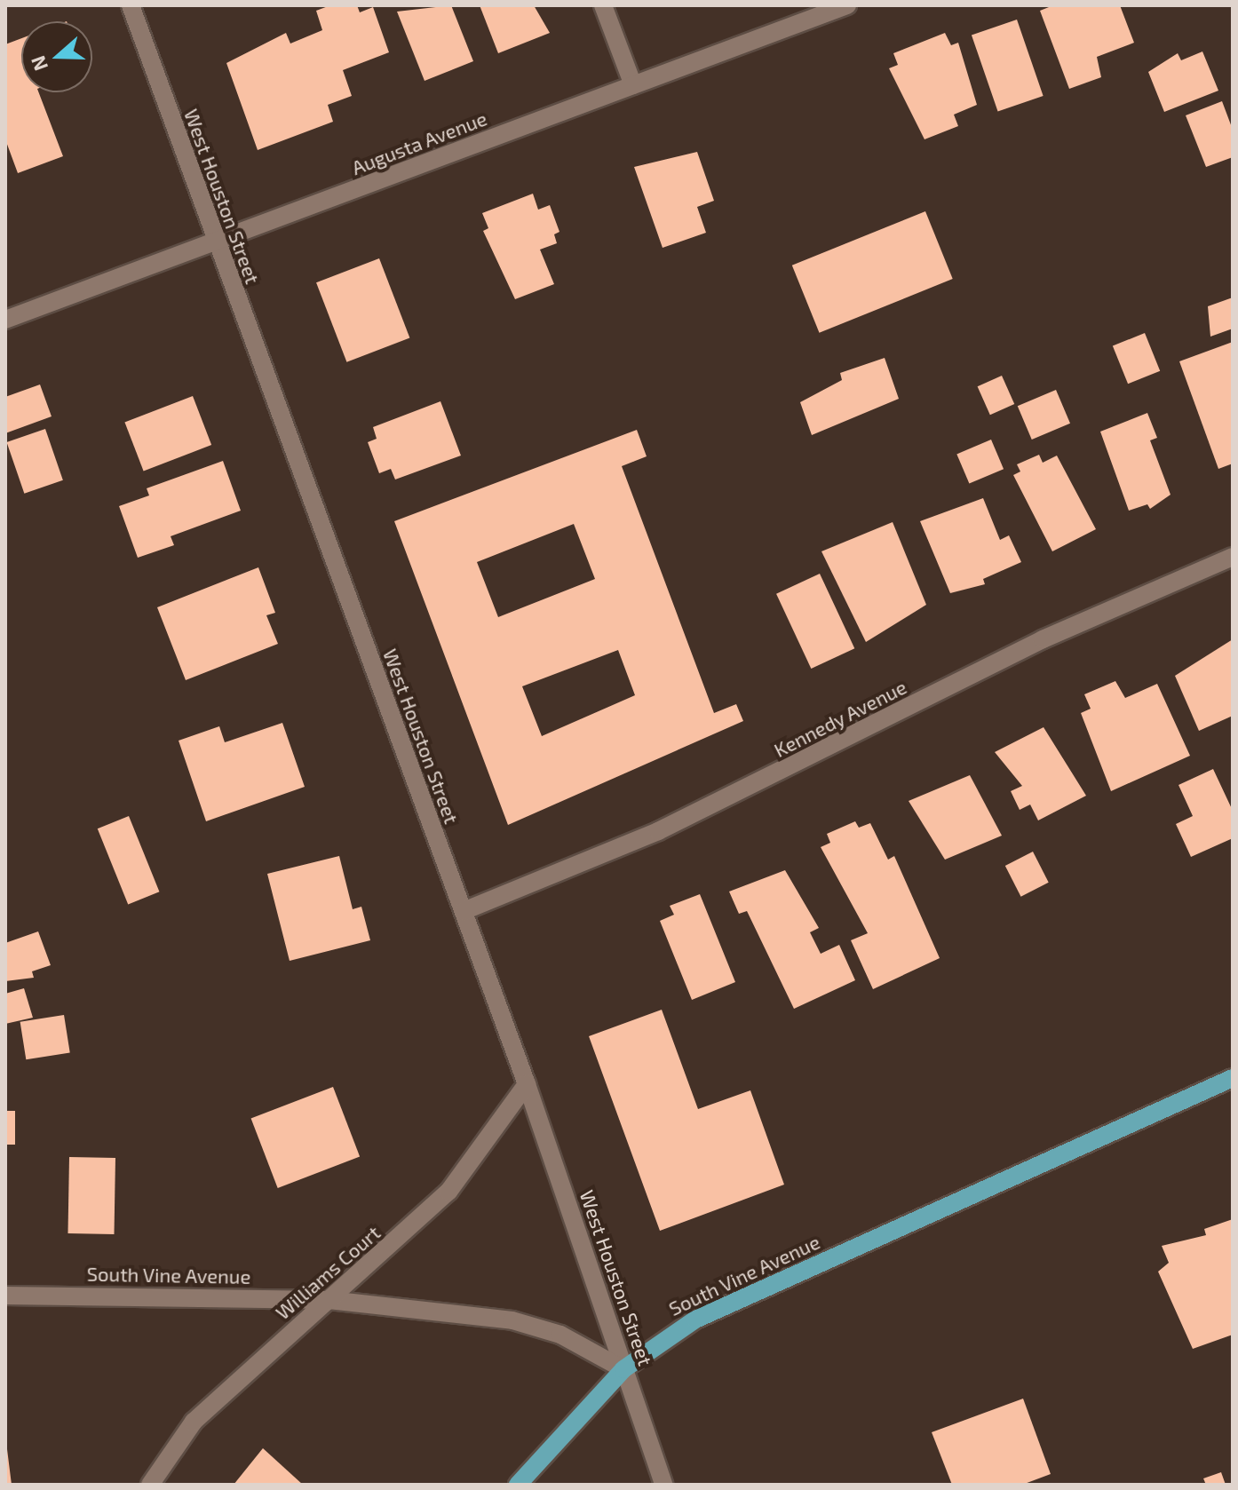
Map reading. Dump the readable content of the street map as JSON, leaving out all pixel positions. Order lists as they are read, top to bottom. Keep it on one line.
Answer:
{"streets":{"main road":["South Vine Avenue"],"street":["Augusta Avenue","West Houston Street","Kennedy Avenue","Williams Court"]},"crossings":[["Augusta Avenue","West Houston Street"],["West Houston Street","Kennedy Avenue"],["West Houston Street","Williams Court"],["West Houston Street","South Vine Avenue"],["Williams Court","South Vine Avenue"]],"north":"left"}
